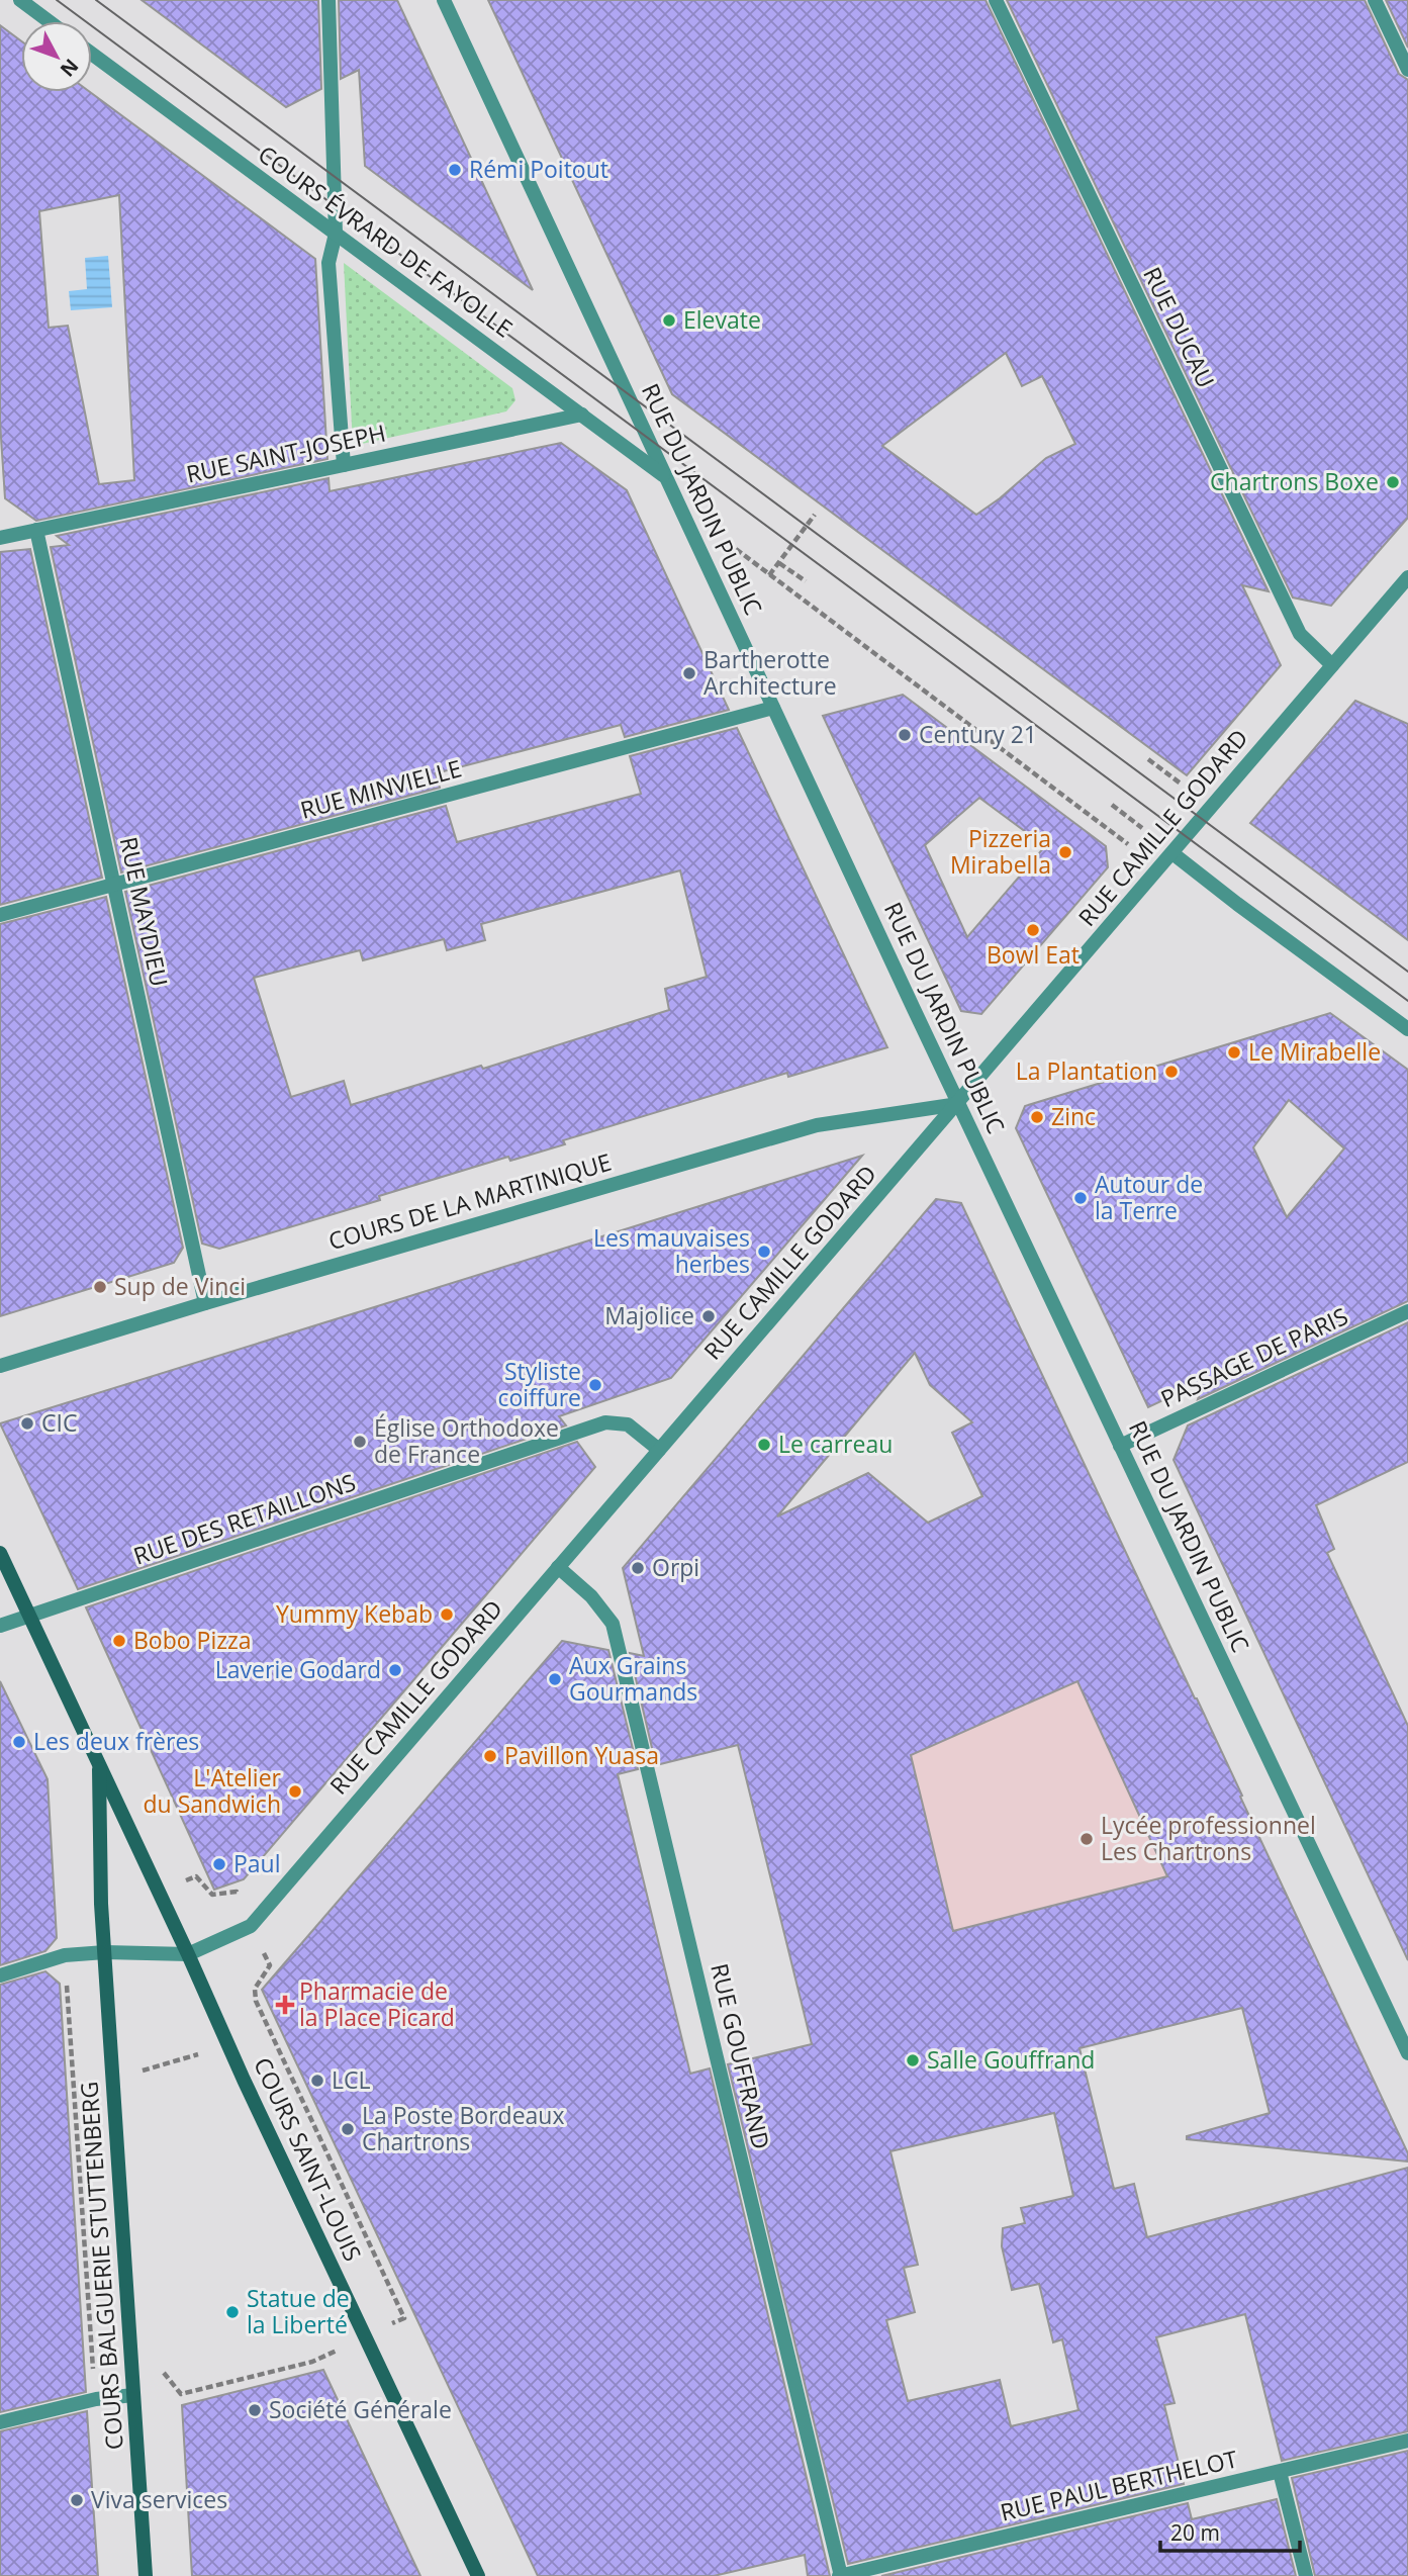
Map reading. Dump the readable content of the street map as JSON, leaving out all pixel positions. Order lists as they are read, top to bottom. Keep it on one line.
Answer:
{"streets":{"main road":["COURS SAINT-LOUIS","COURS BALGUERIE STUTTENBERG"],"street":["COURS ÉVRARD DE FAYOLLE","RUE DUCAU","RUE SAINT-JOSEPH","RUE DU JARDIN PUBLIC","RUE MINVIELLE","RUE CAMILLE GODARD","RUE MAYDIEU","COURS DE LA MARTINIQUE","PASSAGE DE PARIS","RUE DES RETAILLONS","RUE GOUFFRAND","RUE PAUL BERTHELOT"]},"crossings":[["COURS ÉVRARD DE FAYOLLE","RUE SAINT-JOSEPH"],["COURS ÉVRARD DE FAYOLLE","RUE DU JARDIN PUBLIC"],["RUE DUCAU","RUE CAMILLE GODARD"],["RUE SAINT-JOSEPH","RUE MAYDIEU"],["RUE DU JARDIN PUBLIC","RUE MINVIELLE"],["RUE DU JARDIN PUBLIC","RUE CAMILLE GODARD"],["RUE DU JARDIN PUBLIC","COURS DE LA MARTINIQUE"],["RUE DU JARDIN PUBLIC","PASSAGE DE PARIS"],["RUE MINVIELLE","RUE MAYDIEU"],["RUE CAMILLE GODARD","COURS DE LA MARTINIQUE"],["RUE CAMILLE GODARD","RUE DES RETAILLONS"],["RUE CAMILLE GODARD","RUE GOUFFRAND"],["RUE CAMILLE GODARD","COURS SAINT-LOUIS"],["RUE MAYDIEU","COURS DE LA MARTINIQUE"],["RUE DES RETAILLONS","COURS SAINT-LOUIS"],["RUE GOUFFRAND","RUE PAUL BERTHELOT"],["COURS SAINT-LOUIS","COURS BALGUERIE STUTTENBERG"]],"places":{"other":["Rémi Poitout","Elevate","Chartrons Boxe","Bartherotte Architecture","Century 21","Pizzeria Mirabella","Bowl Eat","Le Mirabelle","La Plantation","Zinc","Autour de la Terre","Les mauvaises herbes","Sup de Vinci","Majolice","Styliste coiffure","CIC","Église Orthodoxe de France","Le carreau","Orpi","Yummy Kebab","Bobo Pizza","Laverie Godard","Aux Grains Gourmands","Les deux frères","Pavillon Yuasa","L'Atelier du Sandwich","Lycée professionnel Les Chartrons","Paul","Salle Gouffrand","LCL","La Poste Bordeaux Chartrons","Statue de la Liberté","Société Générale","Viva services"],"health":["Pharmacie de la Place Picard"]},"scale_bar":"20 m","north":"bottom right"}
